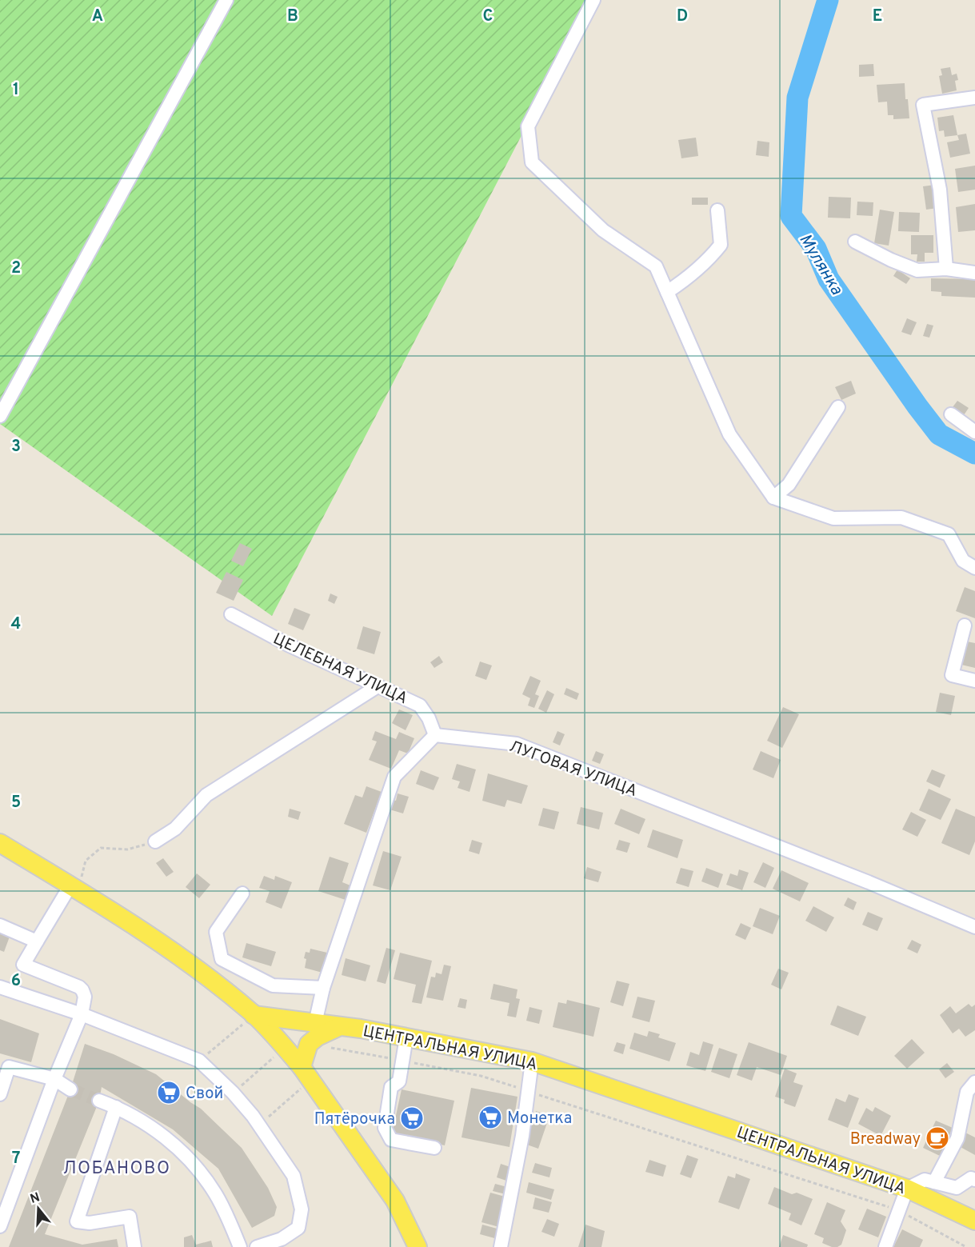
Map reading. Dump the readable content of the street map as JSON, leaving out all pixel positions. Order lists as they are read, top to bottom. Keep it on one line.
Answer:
{"streets":{"main road":["ЦЕНТРАЛЬНАЯ УЛИЦА"],"street":["ЦЕЛЕБНАЯ УЛИЦА","ЛУГОВАЯ УЛИЦА"]},"crossings":[["ЦЕЛЕБНАЯ УЛИЦА","ЛУГОВАЯ УЛИЦА"]],"districts":["ЛОБАНОВО"],"water":["Мулянка"],"places":{"supermarket":["Свой","Монетка","Пятёрочка"],"cafe":["Breadway"]},"north":"top","grid":{"columns":["A","B","C","D","E"],"rows":["1","2","3","4","5","6","7"]}}
